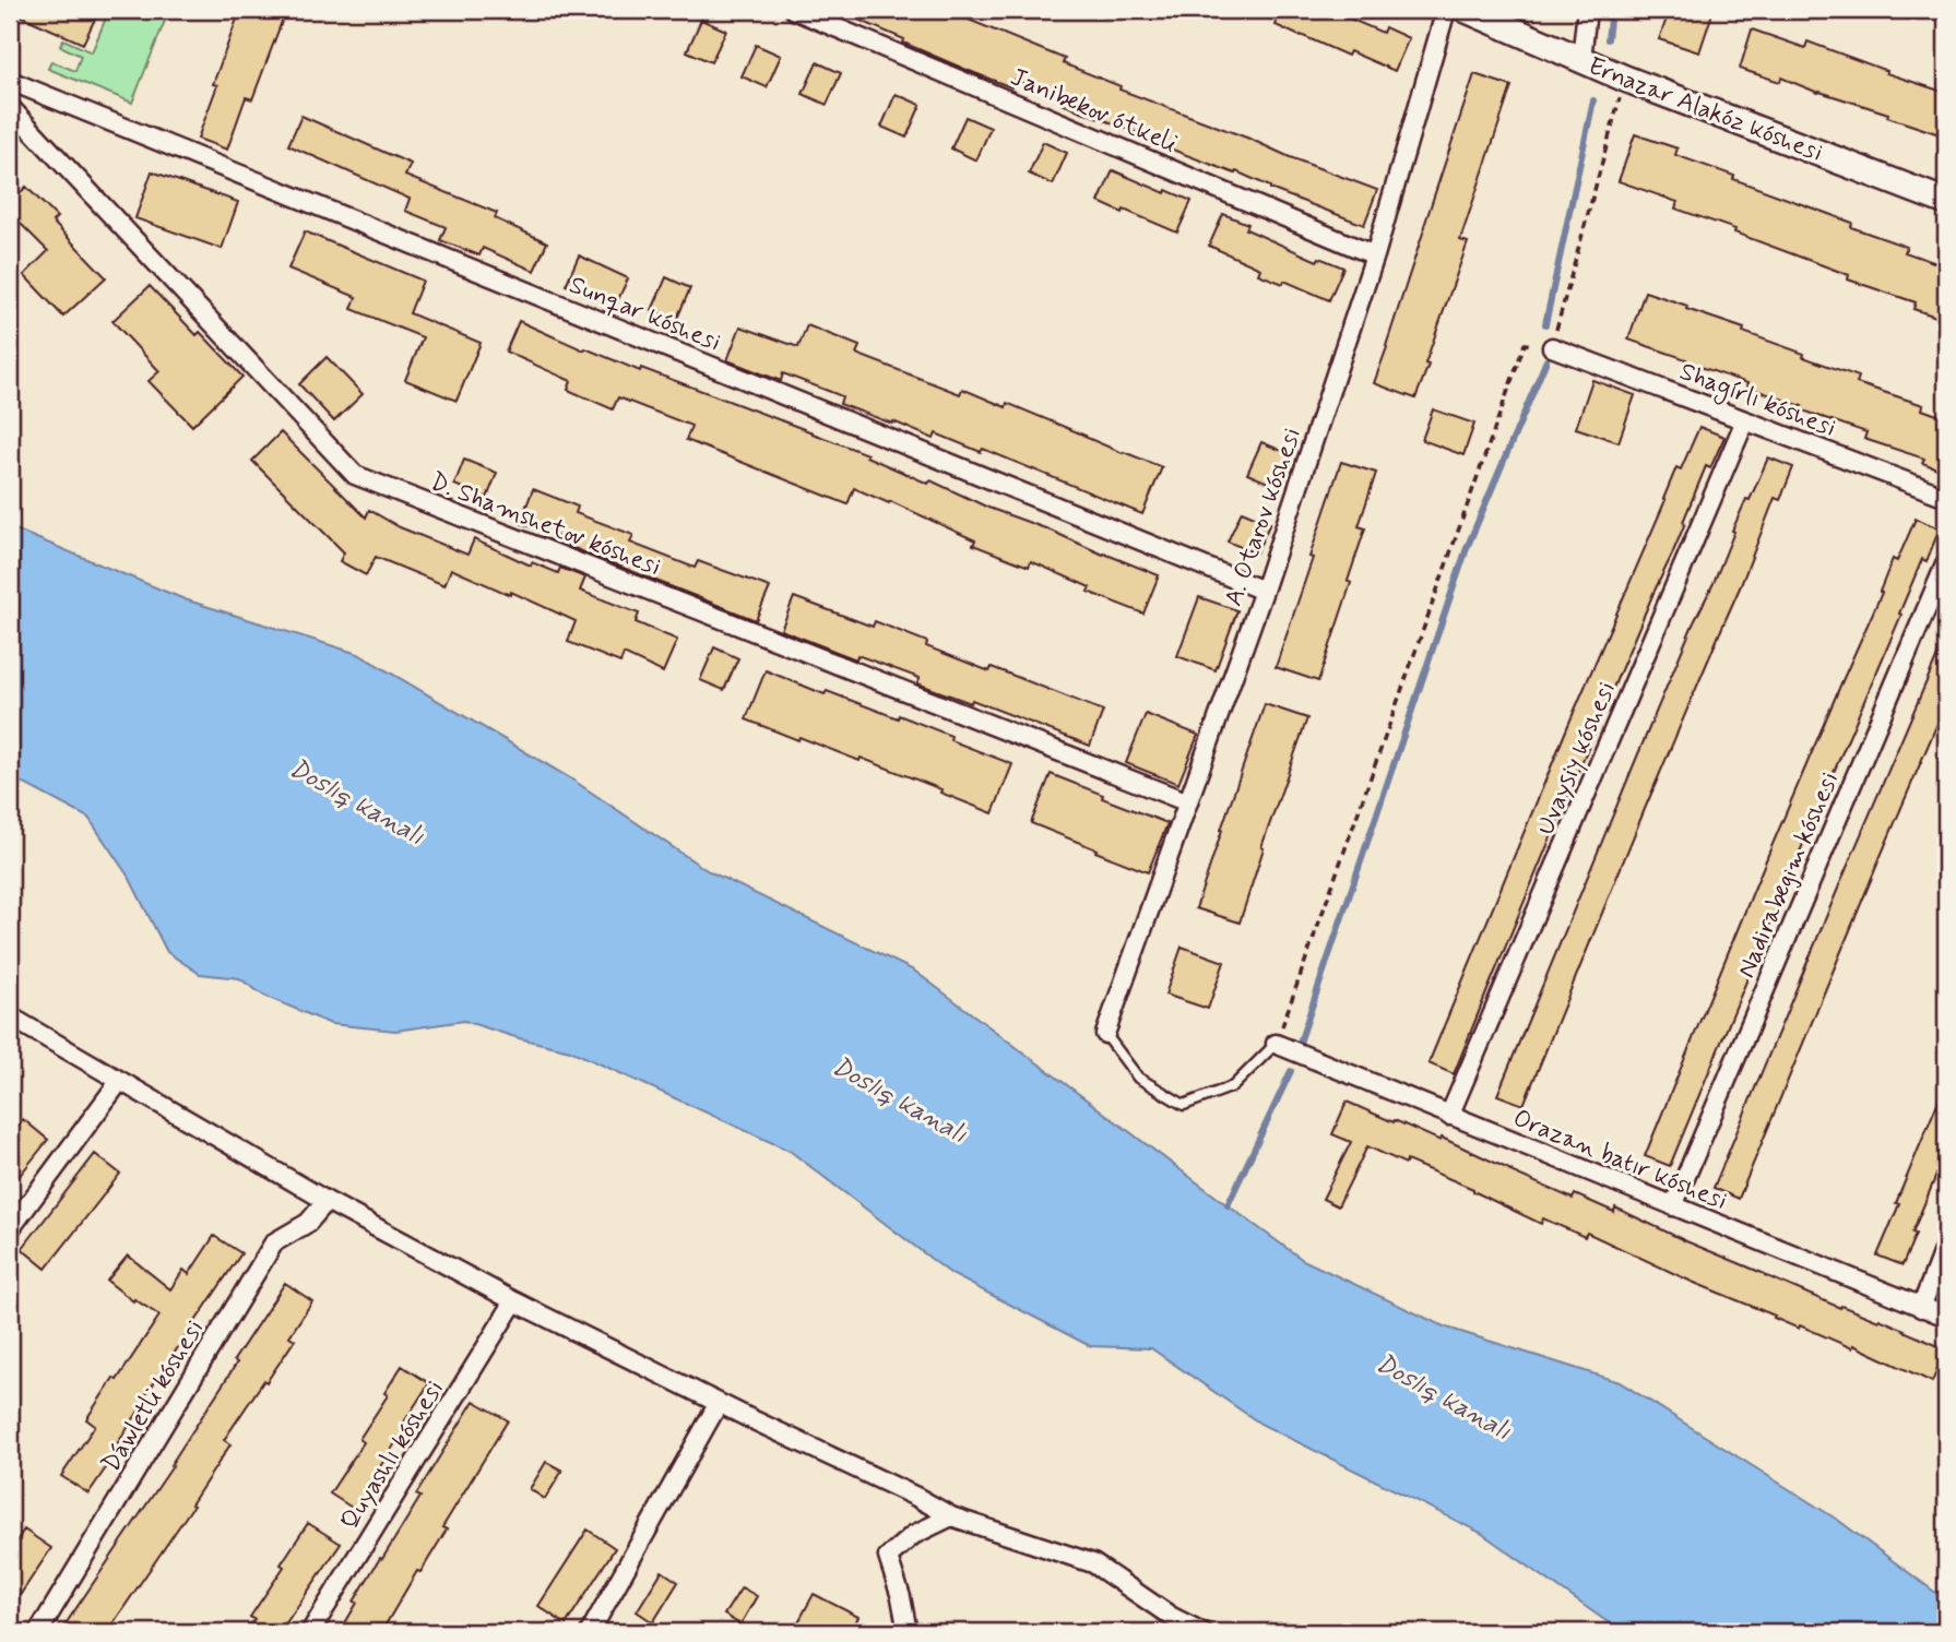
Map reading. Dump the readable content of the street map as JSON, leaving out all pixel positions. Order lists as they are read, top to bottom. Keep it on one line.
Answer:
{"streets":{"main road":["Ernazar Alakóz kóshesi"],"street":["Janibekov ótkeli","Sunqar kóshesi","Shaǵırlı kóshesi","A. Otarov kóshesi","D. Shamshetov kóshesi","Uvaysiy kóshesi","Nadirabegim kóshesi","Orazan batır kóshesi","Dáwletli kóshesi","Quyashlı kóshesi"]},"crossings":[["Janibekov ótkeli","A. Otarov kóshesi"],["Sunqar kóshesi","A. Otarov kóshesi"],["Shaǵırlı kóshesi","Uvaysiy kóshesi"],["A. Otarov kóshesi","D. Shamshetov kóshesi"],["Uvaysiy kóshesi","Orazan batır kóshesi"],["Nadirabegim kóshesi","Orazan batır kóshesi"]],"water":["Doslıq kanalı"]}
